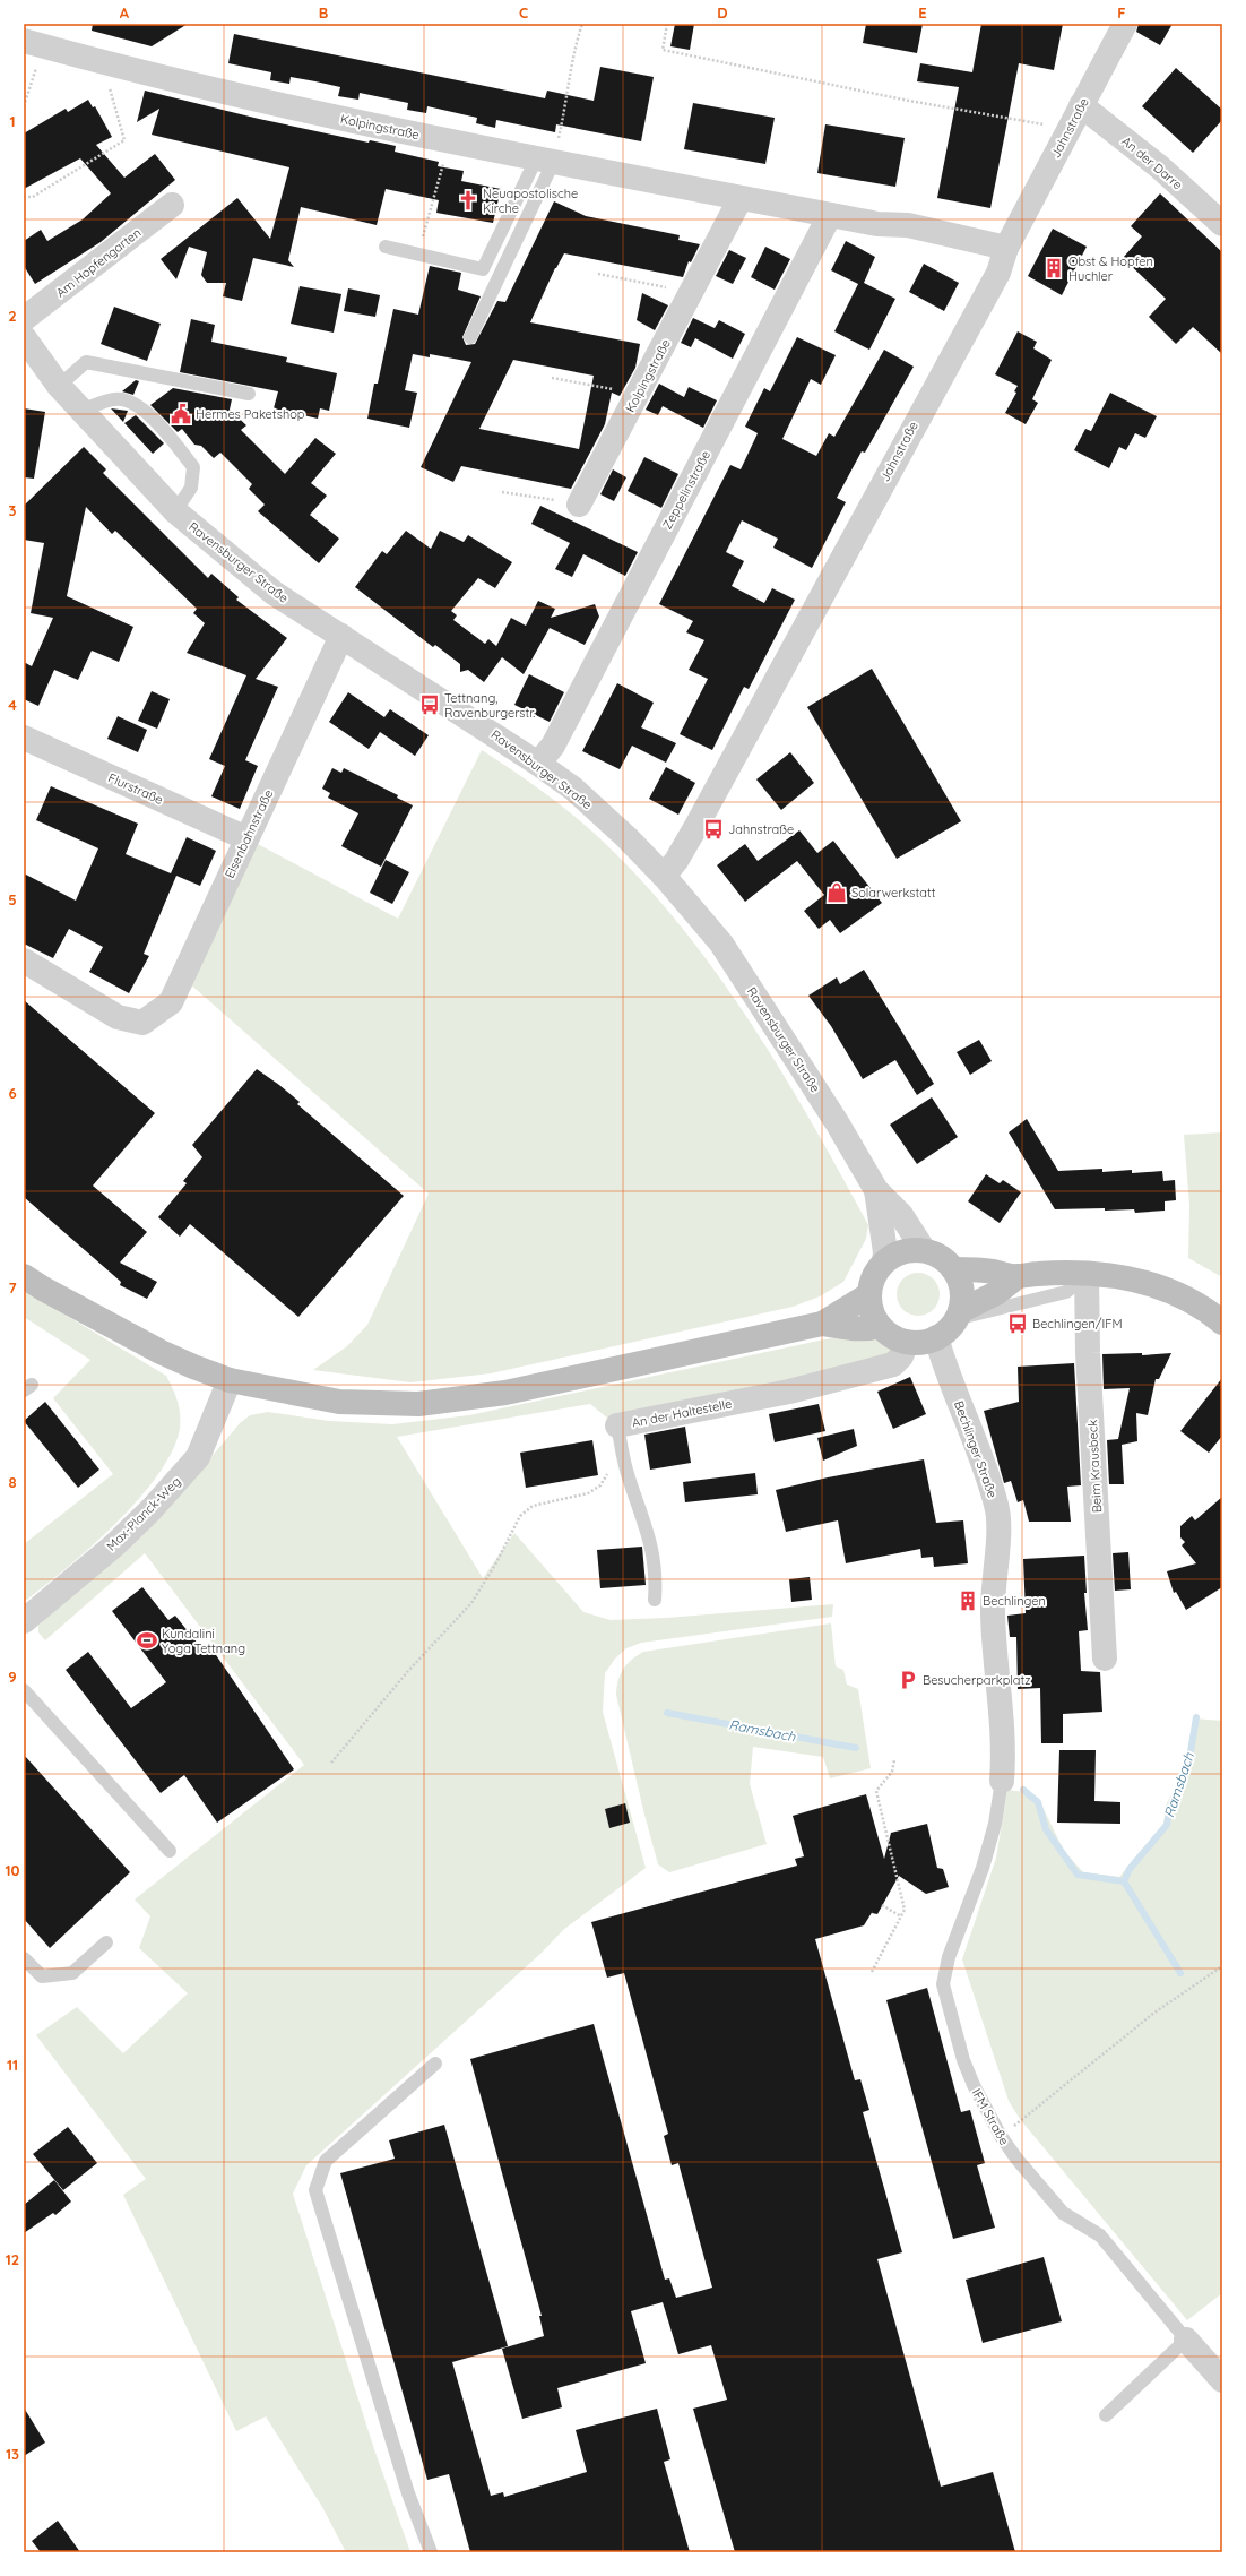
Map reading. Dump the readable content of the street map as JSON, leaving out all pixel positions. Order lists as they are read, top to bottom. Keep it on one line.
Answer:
{"streets":{"street":["Kolpingstraße","Jahnstraße","An der Darre","Am Hopfengarten","Zeppelinstraße","Ravensburger Straße","Flurstraße","Eisenbahnstraße","An der Haltestelle","Bechlinger Straße","Beim Krausbeck","Max-Planck-Weg","IFM Straße"]},"crossings":[["Kolpingstraße","Jahnstraße"],["Kolpingstraße","Zeppelinstraße"],["Jahnstraße","An der Darre"],["Jahnstraße","Ravensburger Straße"],["Zeppelinstraße","Ravensburger Straße"],["Ravensburger Straße","Eisenbahnstraße"],["Ravensburger Straße","An der Haltestelle"],["Ravensburger Straße","Bechlinger Straße"],["Flurstraße","Eisenbahnstraße"],["An der Haltestelle","Bechlinger Straße"],["Bechlinger Straße","IFM Straße"]],"water":["Ramsbach"],"places":{"church":["Neuapostolische Kirche"],"building":["Obst & Hopfen Huchler","Bechlingen"],"public building":["Hermes Paketshop"],"bus stop":["Tettnang, Ravenburgerstr.","Jahnstraße","Bechlingen/IFM"],"shop":["Solarwerkstatt"],"sports":["Kundalini Yoga Tettnang"],"parking":["Besucherparkplatz"]},"grid":{"columns":["A","B","C","D","E","F"],"rows":["1","2","3","4","5","6","7","8","9","10","11","12","13"]}}
